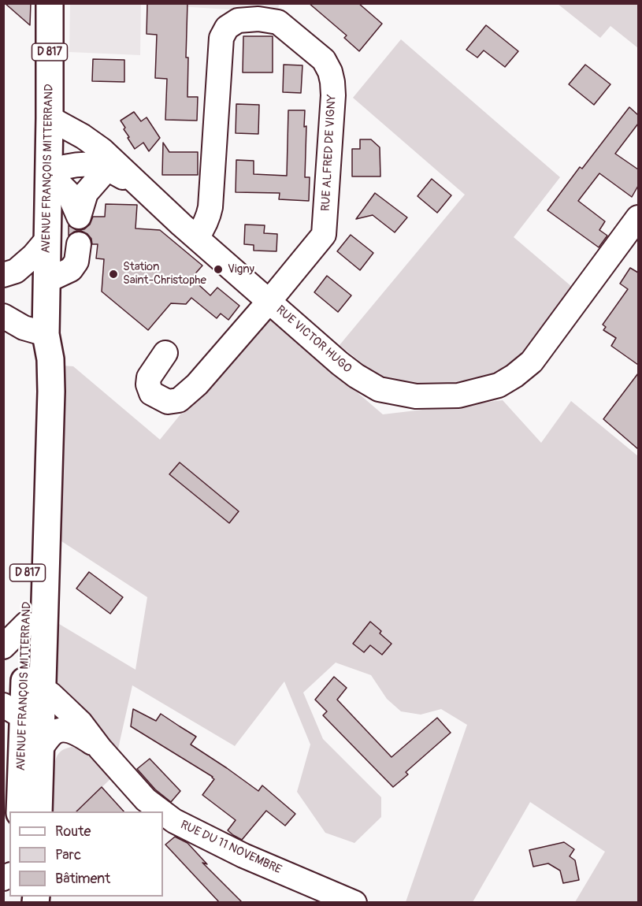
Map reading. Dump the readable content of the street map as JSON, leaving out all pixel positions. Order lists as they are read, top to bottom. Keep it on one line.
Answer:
{"streets":{"main road":["D 817","AVENUE FRANÇOIS MITTERRAND"],"street":["RUE ALFRED DE VIGNY","RUE VICTOR HUGO","RUE DU 11 NOVEMBRE"]},"crossings":[["RUE ALFRED DE VIGNY","RUE VICTOR HUGO"],["AVENUE FRANÇOIS MITTERRAND","RUE VICTOR HUGO"],["AVENUE FRANÇOIS MITTERRAND","RUE DU 11 NOVEMBRE"]],"places":["Vigny","Station Saint-Christophe"],"legend":["Route","Parc","Bâtiment"]}
